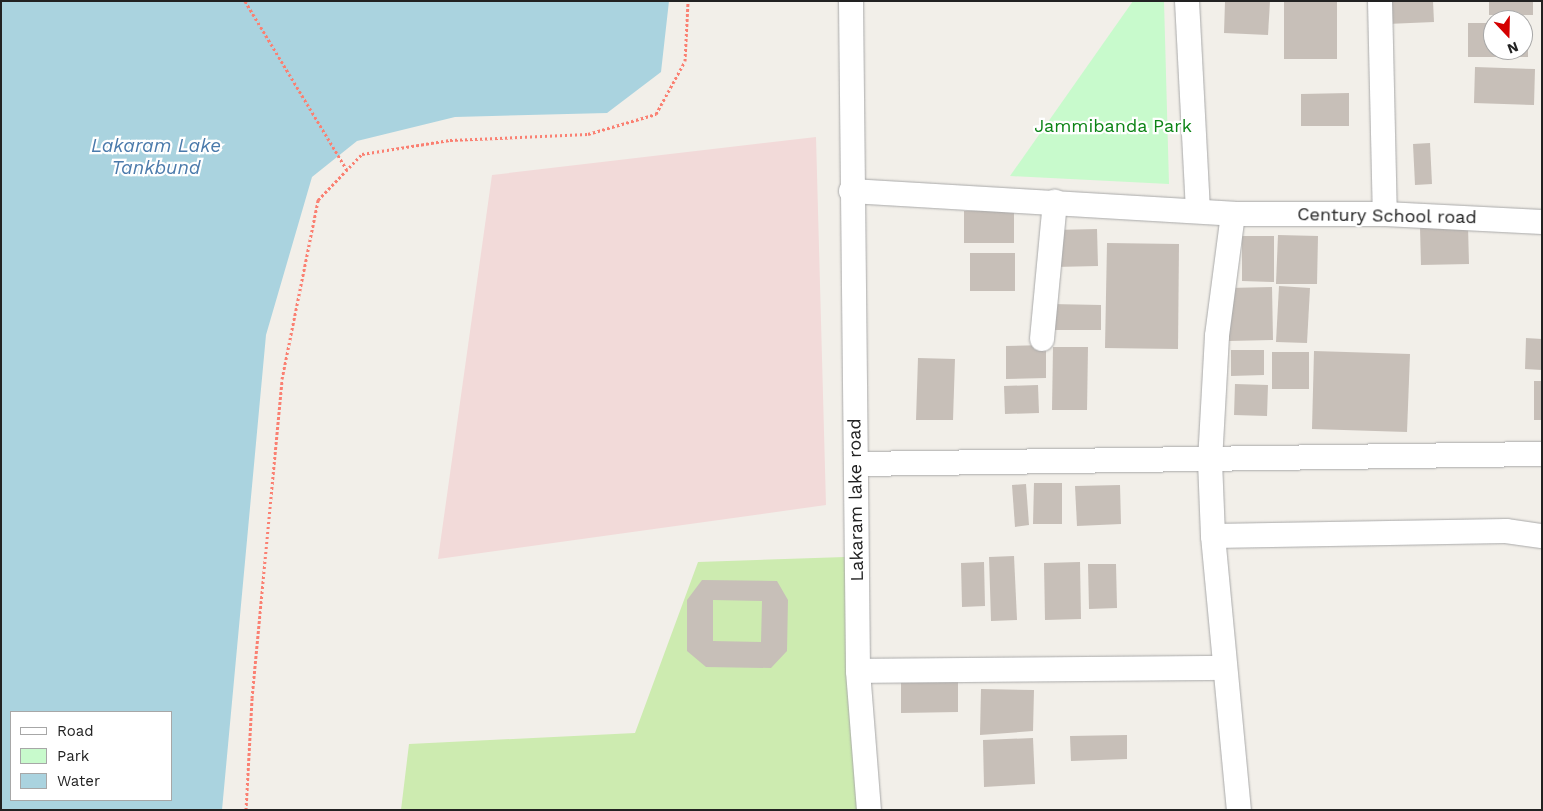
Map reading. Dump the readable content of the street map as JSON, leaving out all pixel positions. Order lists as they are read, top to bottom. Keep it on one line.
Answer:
{"streets":{"street":["Century School road","Lakaram lake road"]},"crossings":[["Century School road","Lakaram lake road"]],"water":["Lakaram Lake Tankbund"],"parks":["Jammibanda Park"],"legend":["Road","Park","Water"],"north":"bottom"}
